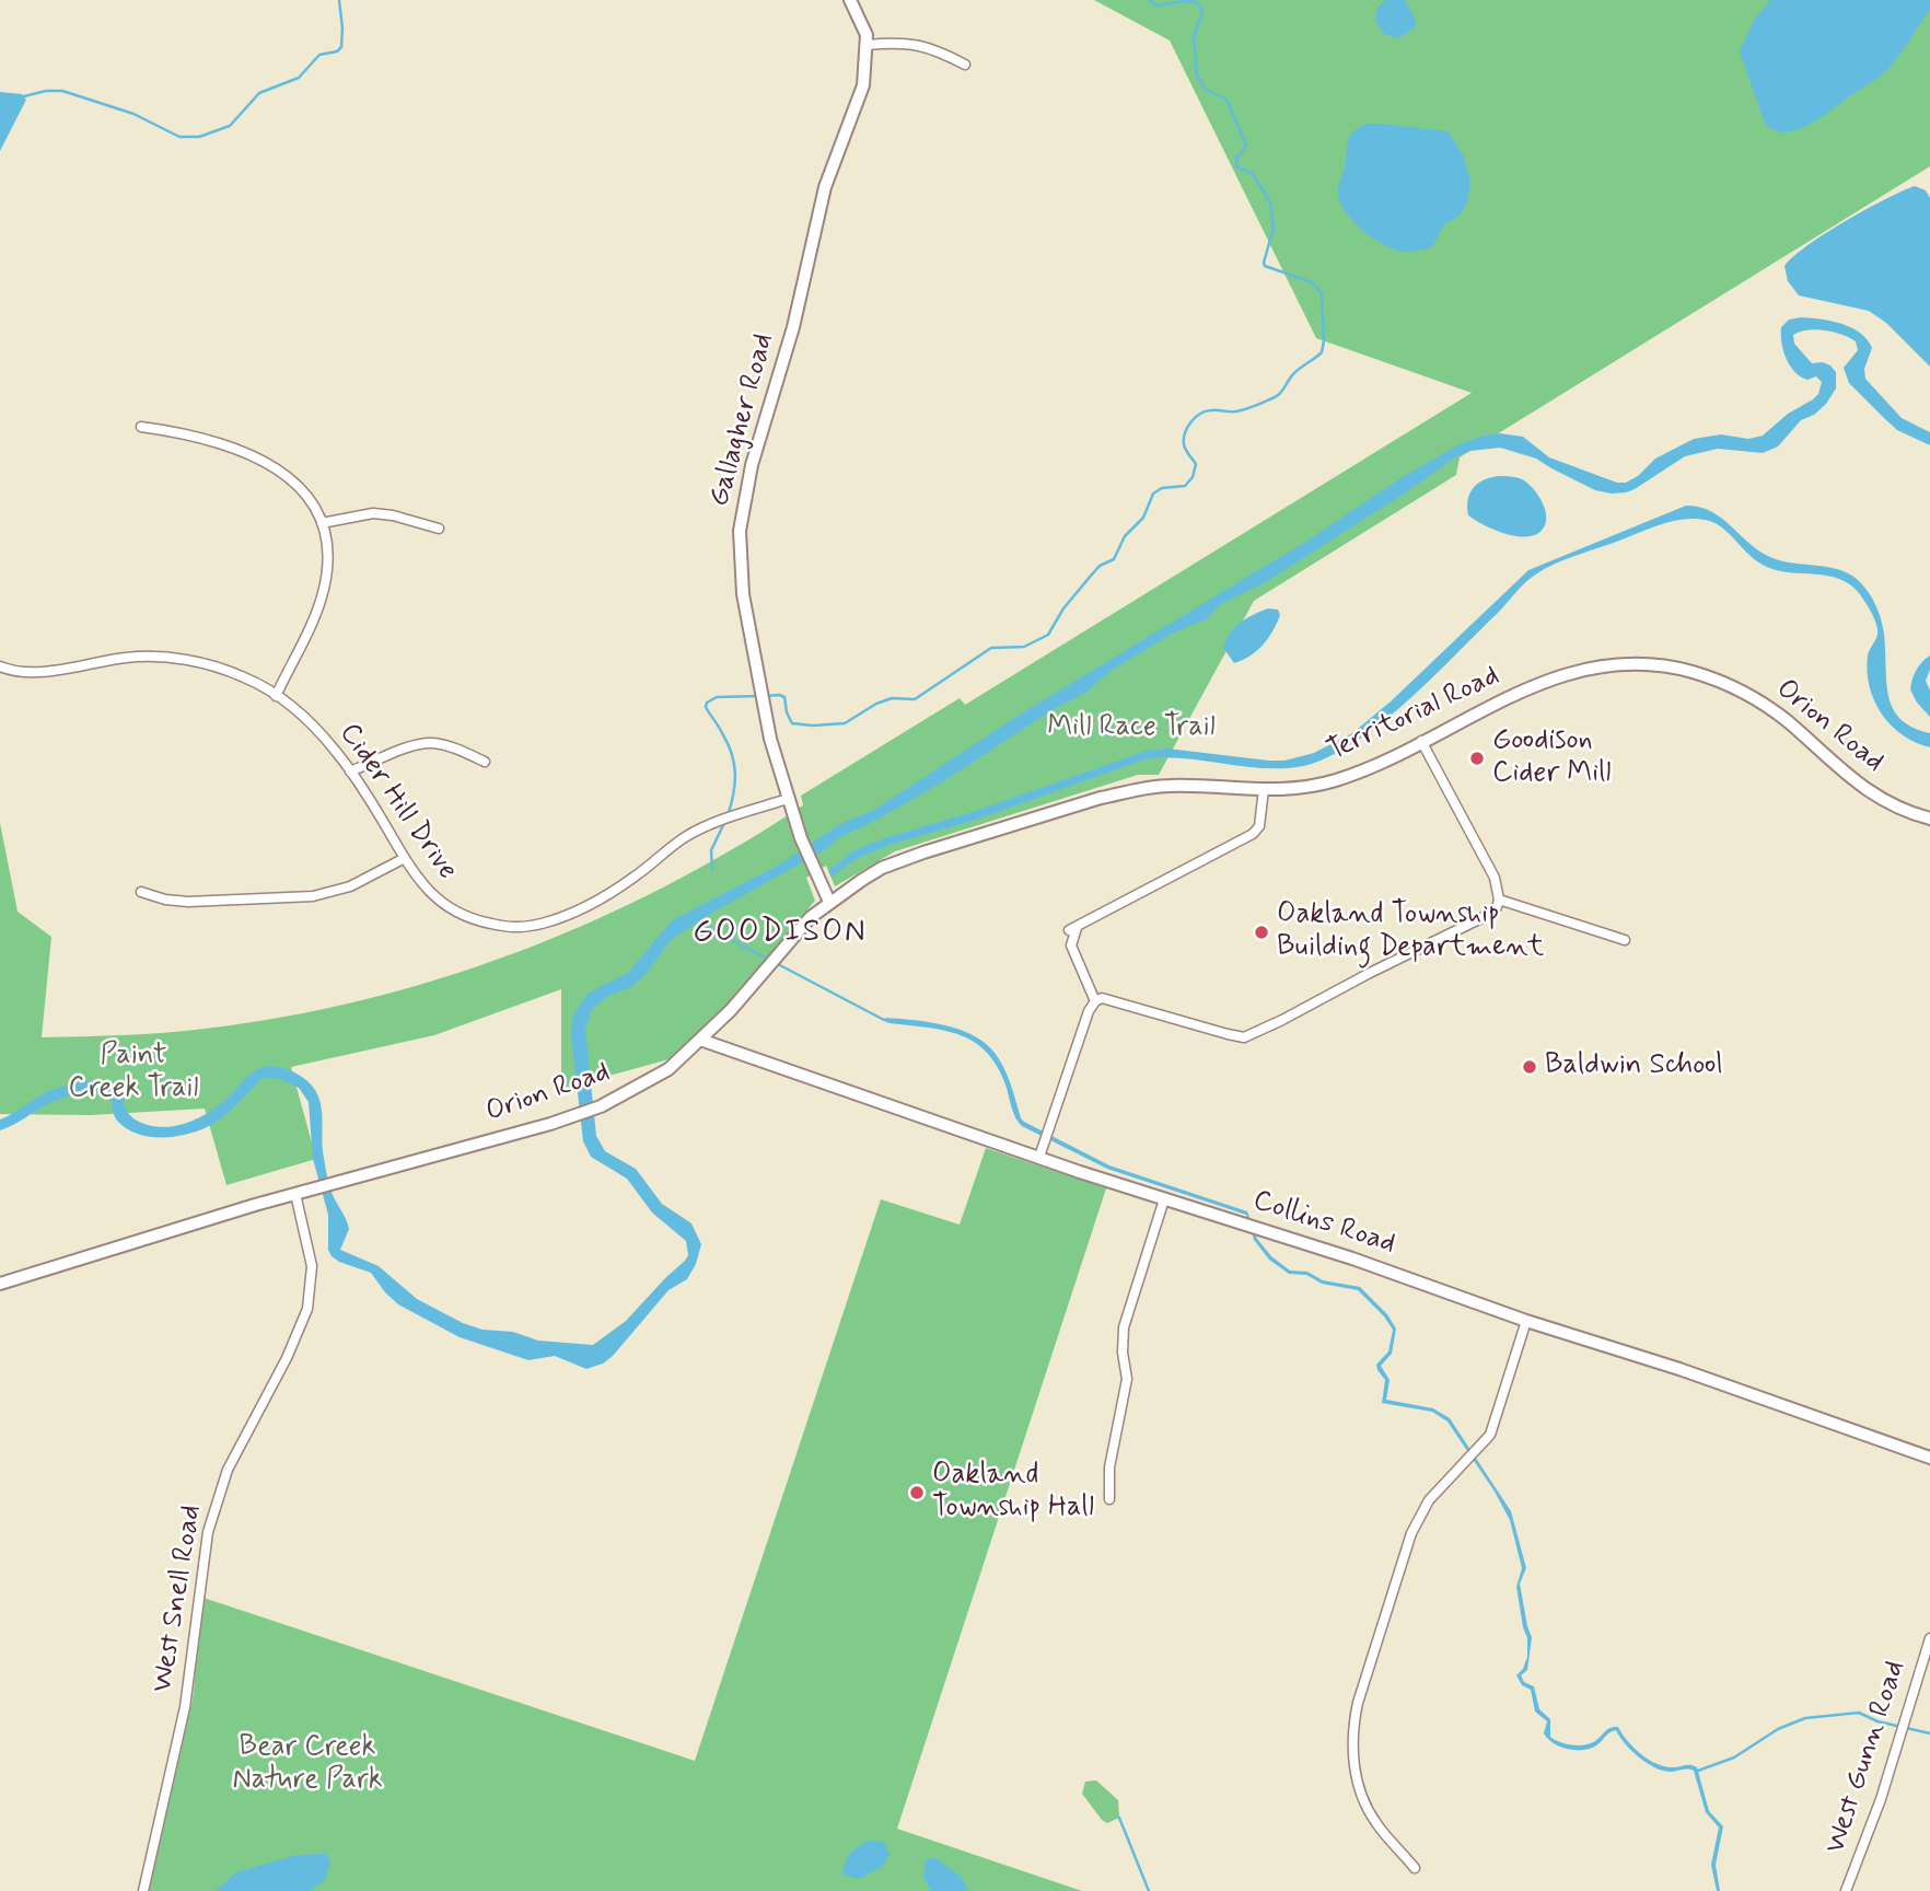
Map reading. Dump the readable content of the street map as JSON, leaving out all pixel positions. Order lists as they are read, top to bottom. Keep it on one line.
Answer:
{"streets":{"street":["Gallagher Road","Territorial Road","Orion Road","Cider Hill Drive","Collins Road","West Snell Road","West Gunn Road"]},"crossings":[["Gallagher Road","Orion Road"],["Gallagher Road","Cider Hill Drive"],["Territorial Road","Orion Road"],["Orion Road","Collins Road"],["Orion Road","West Snell Road"]],"districts":["GOODISON"],"parks":["Mill Race Trail","Paint Creek Trail","Bear Creek Nature Park"],"places":["Goodison Cider Mill","Oakland Township Building Department","Baldwin School","Oakland Township Hall"]}
